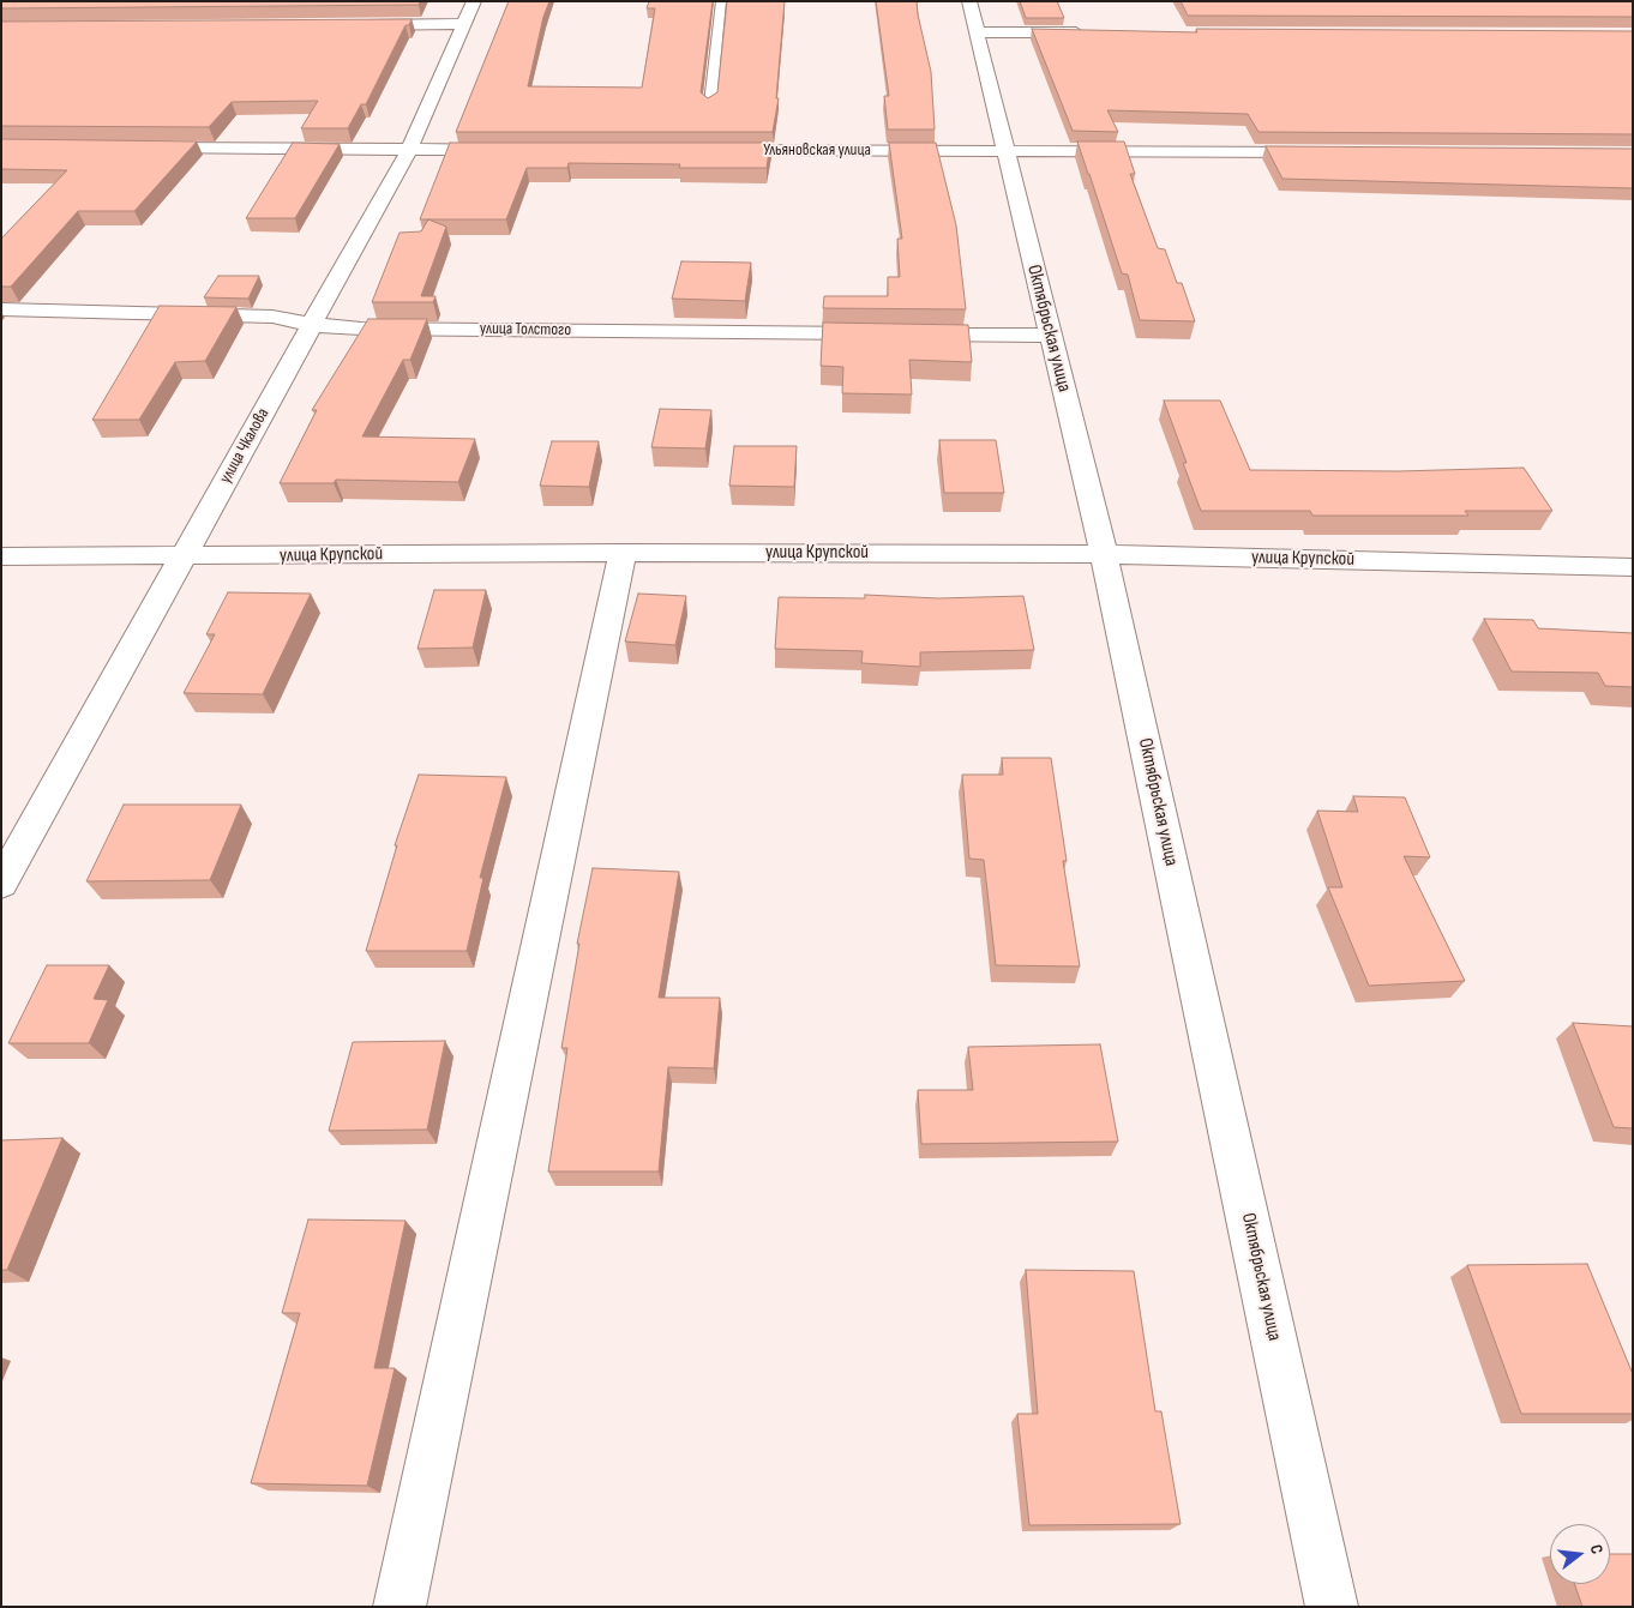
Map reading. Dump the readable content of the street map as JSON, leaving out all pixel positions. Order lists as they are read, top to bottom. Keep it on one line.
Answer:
{"streets":{"street":["Ульяновская улица","Октябрьская улица","улица Толстого","улица Чкалова","улица Крупской"]},"crossings":[["Ульяновская улица","Октябрьская улица"],["Октябрьская улица","улица Крупской"],["улица Толстого","улица Чкалова"],["улица Чкалова","улица Крупской"]],"north":"right"}
